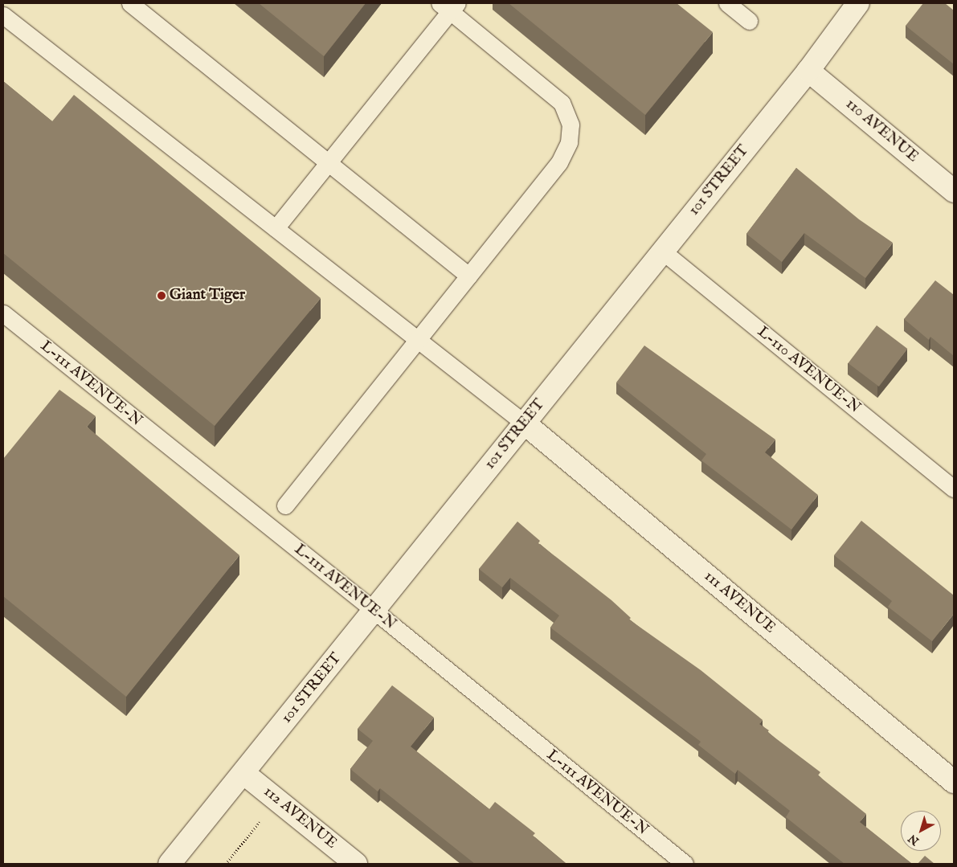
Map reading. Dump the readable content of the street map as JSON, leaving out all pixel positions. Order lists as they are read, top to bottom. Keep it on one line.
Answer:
{"streets":{"street":["110 AVENUE","101 STREET","111 AVENUE","112 AVENUE"],"lane":["L-110 AVENUE-N","L-111 AVENUE-N"]},"crossings":[["110 AVENUE","101 STREET"],["101 STREET","L-110 AVENUE-N"],["101 STREET","L-111 AVENUE-N"],["101 STREET","111 AVENUE"],["101 STREET","112 AVENUE"]],"places":["Giant Tiger"],"north":"bottom left"}
